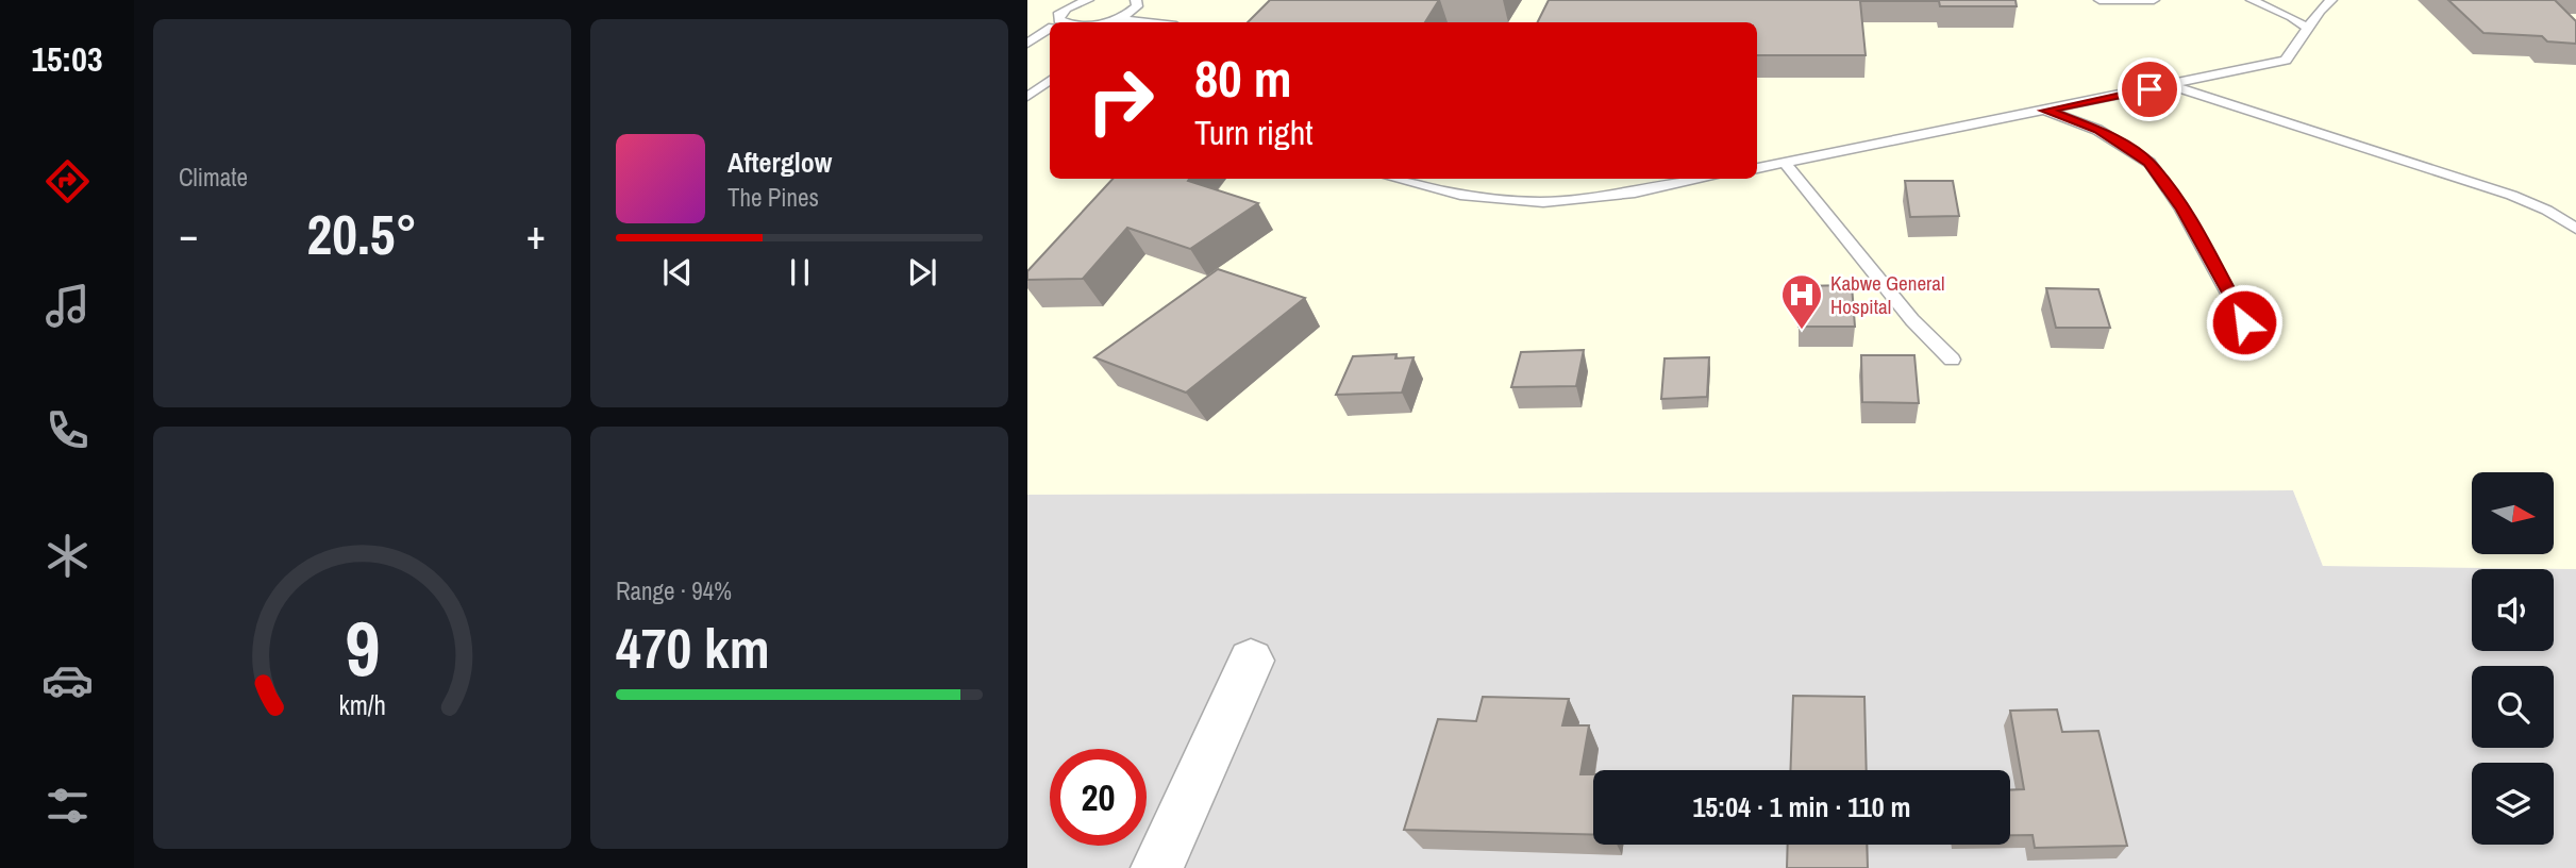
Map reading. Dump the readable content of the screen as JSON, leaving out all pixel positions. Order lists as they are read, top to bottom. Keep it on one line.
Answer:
{"places":{"hospital":["Kabwe General Hospital"]},"north":"right","page":{"tabs":"15:03","tile":["Climate",["Range · 94%","470 km"]],"turn":["80 m","Turn right"],"song":["Afterglow","The Pines"],"heat":["−","20.5°","+"],"limit":"20","trip":"15:04 · 1 min · 110 m","gauge":["9","km/h"]}}
